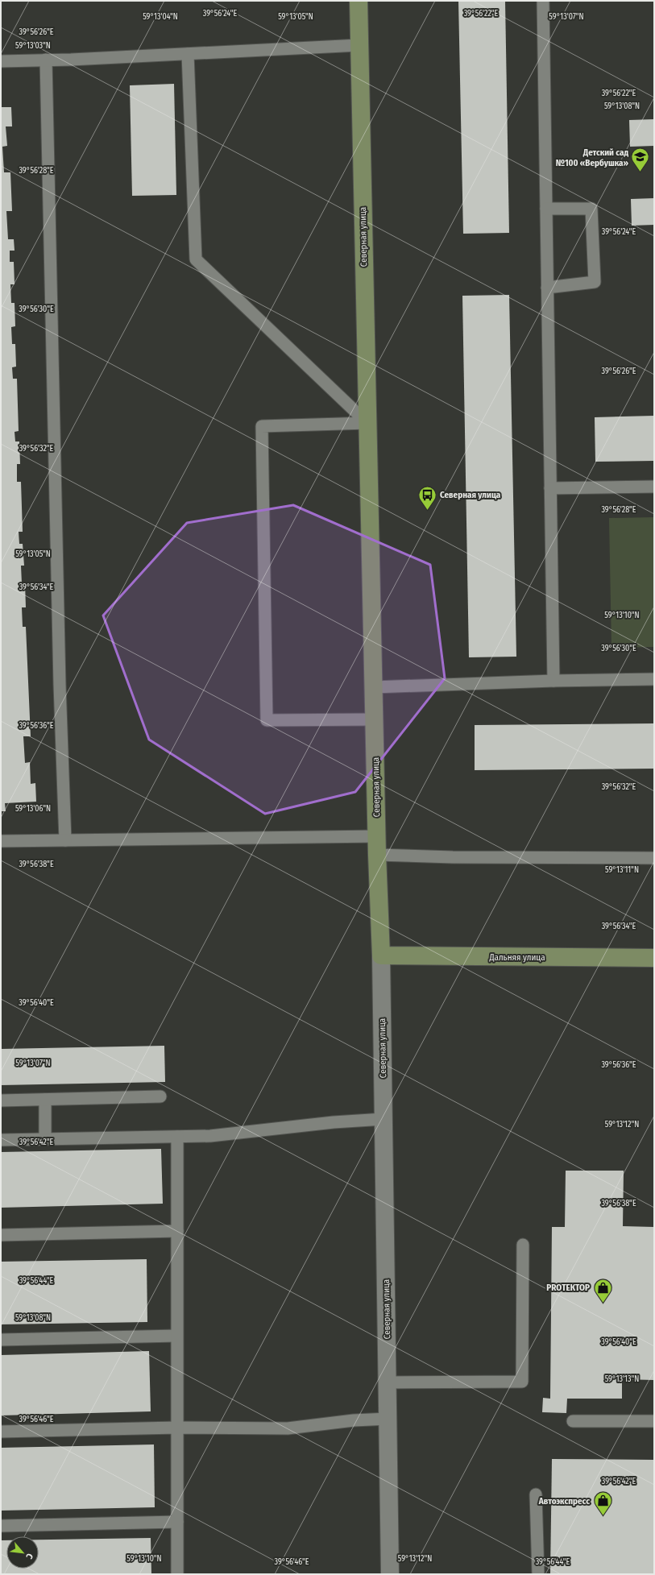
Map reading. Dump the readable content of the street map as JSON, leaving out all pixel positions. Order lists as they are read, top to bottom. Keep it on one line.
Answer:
{"streets":{"street":["Северная улица","Дальняя улица"]},"crossings":[["Северная улица","Дальняя улица"]],"places":{"school or university":["Детский сад №100 «Вербушка»"],"bus stop":["Северная улица"],"shop":["PROТЕКТОР","Автоэкспресс"]},"north":"bottom right","coordinates":["39°56'24\"E","39°56'22\"E","59°13'04\"N","59°13'05\"N","59°13'07\"N","39°56'26\"E","59°13'03\"N","59°13'08\"N","39°56'28\"E","39°56'30\"E","39°56'32\"E","39°56'34\"E","59°13'10\"N","39°56'36\"E","59°13'06\"N","39°56'38\"E","59°13'11\"N","39°56'40\"E","59°13'12\"N","39°56'42\"E","39°56'44\"E","59°13'13\"N","39°56'46\"E"]}
